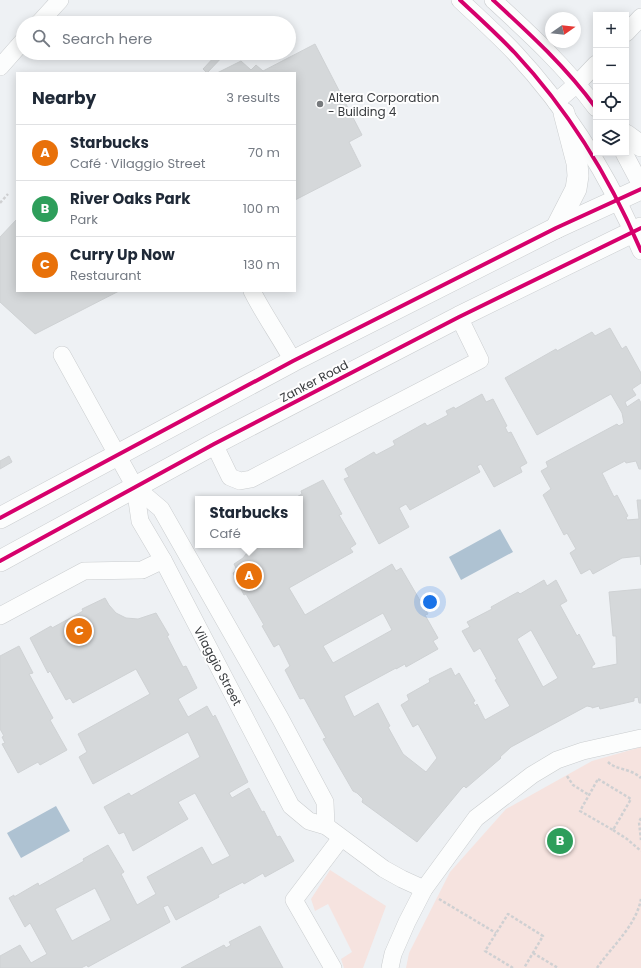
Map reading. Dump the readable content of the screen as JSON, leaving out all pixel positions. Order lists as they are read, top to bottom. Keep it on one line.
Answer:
{"streets":{"main road":["Zanker Road"],"street":["Vilaggio Street"]},"crossings":[["Zanker Road","Vilaggio Street"]],"places":["Altera Corporation - Building 4"],"north":"right","page":{"map_buttons":["+","−"],"search":"Search here","heading":["Nearby","3 results"],"list":[{"mark":"A","name":"Starbucks","note":"Café · Vilaggio Street","value":"70 m"},{"mark":"B","name":"River Oaks Park","note":"Park","value":"100 m"},{"mark":"C","name":"Curry Up Now","note":"Restaurant","value":"130 m"}],"popup":["Starbucks","Café"],"pins":["A","C","B"]}}
